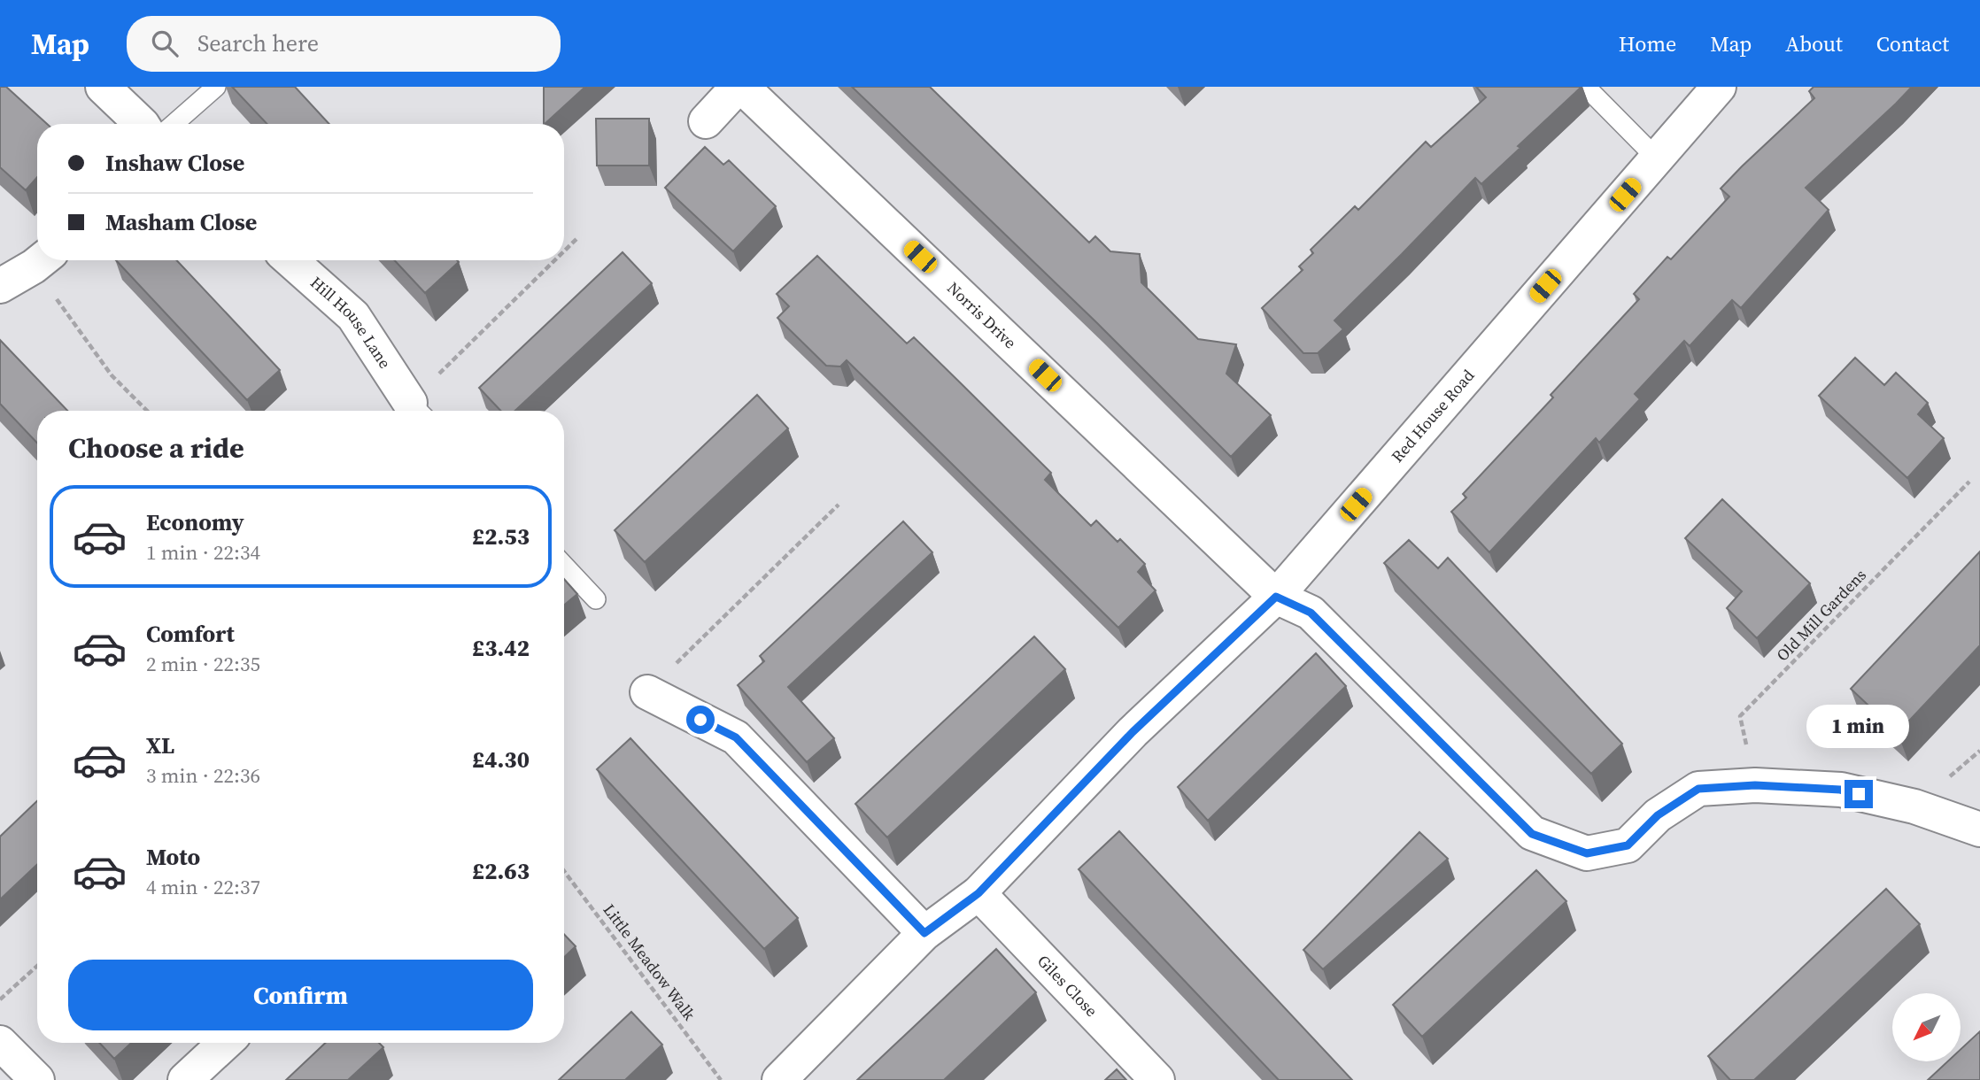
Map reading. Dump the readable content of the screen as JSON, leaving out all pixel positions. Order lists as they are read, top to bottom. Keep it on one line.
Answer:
{"streets":{"street":["Norris Drive","Hill House Lane","Red House Road","Giles Close"],"path":["Old Mill Gardens","Little Meadow Walk"]},"crossings":[["Norris Drive","Red House Road"],["Norris Drive","Old Mill Gardens"],["Red House Road","Giles Close"]],"north":"bottom left","page":{"header":"Map","search":"Search here","nav":["Home","Map","About","Contact"],"banner":["Inshaw Close","Masham Close"],"heading":"Choose a ride","list":[{"name":"Economy","note":"1 min · 22:34","value":"£2.53"},{"name":"Comfort","note":"2 min · 22:35","value":"£3.42"},{"name":"XL","note":"3 min · 22:36","value":"£4.30"},{"name":"Moto","note":"4 min · 22:37","value":"£2.63"}],"bubble":"1 min","buttons":"Confirm"}}
